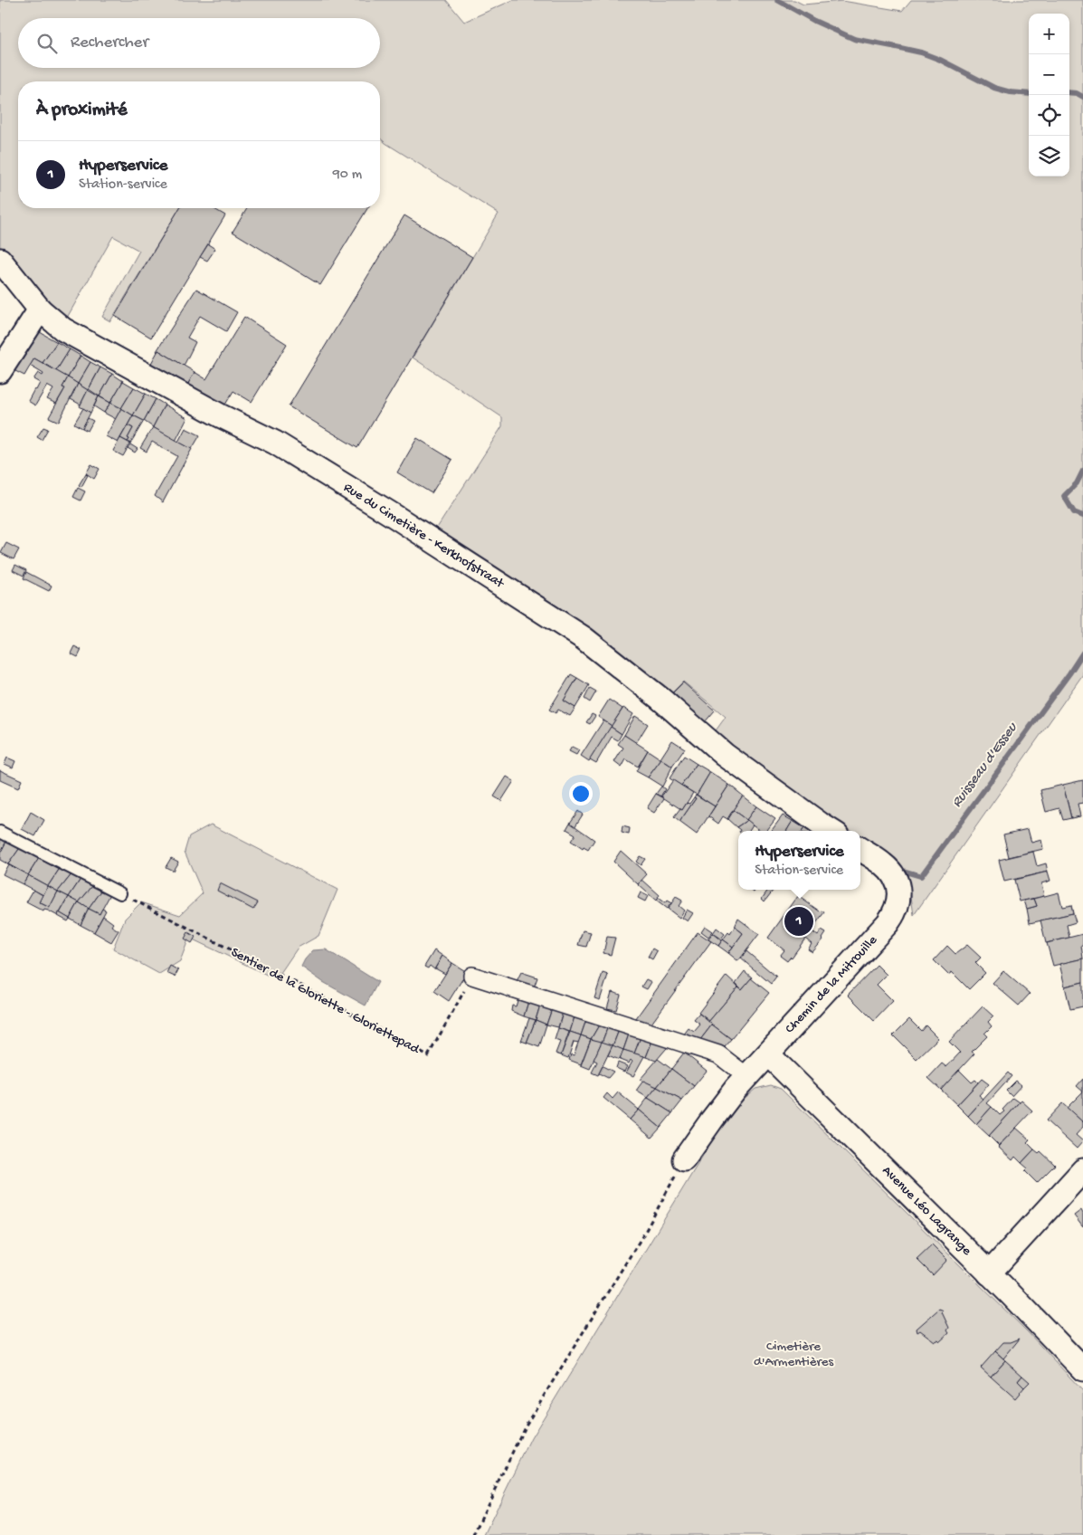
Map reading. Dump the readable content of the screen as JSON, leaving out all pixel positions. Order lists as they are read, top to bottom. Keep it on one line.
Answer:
{"streets":{"street":["Rue du Cimetière - Kerkhofstraat","Chemin de la Mitrouille","Avenue Léo Lagrange"],"path":["Sentier de la Gloriette - Gloriettepad"]},"crossings":[["Chemin de la Mitrouille","Avenue Léo Lagrange"]],"water":["Ruisseau d'Esseu"],"parks":["Cimetière d'Armentières"],"page":{"map_buttons":["+","−"],"search":"Rechercher","heading":"À proximité","list":[{"mark":"1","name":"Hyperservice","note":"Station-service","value":"90 m"}],"popup":["Hyperservice","Station-service"],"pins":"1"}}
